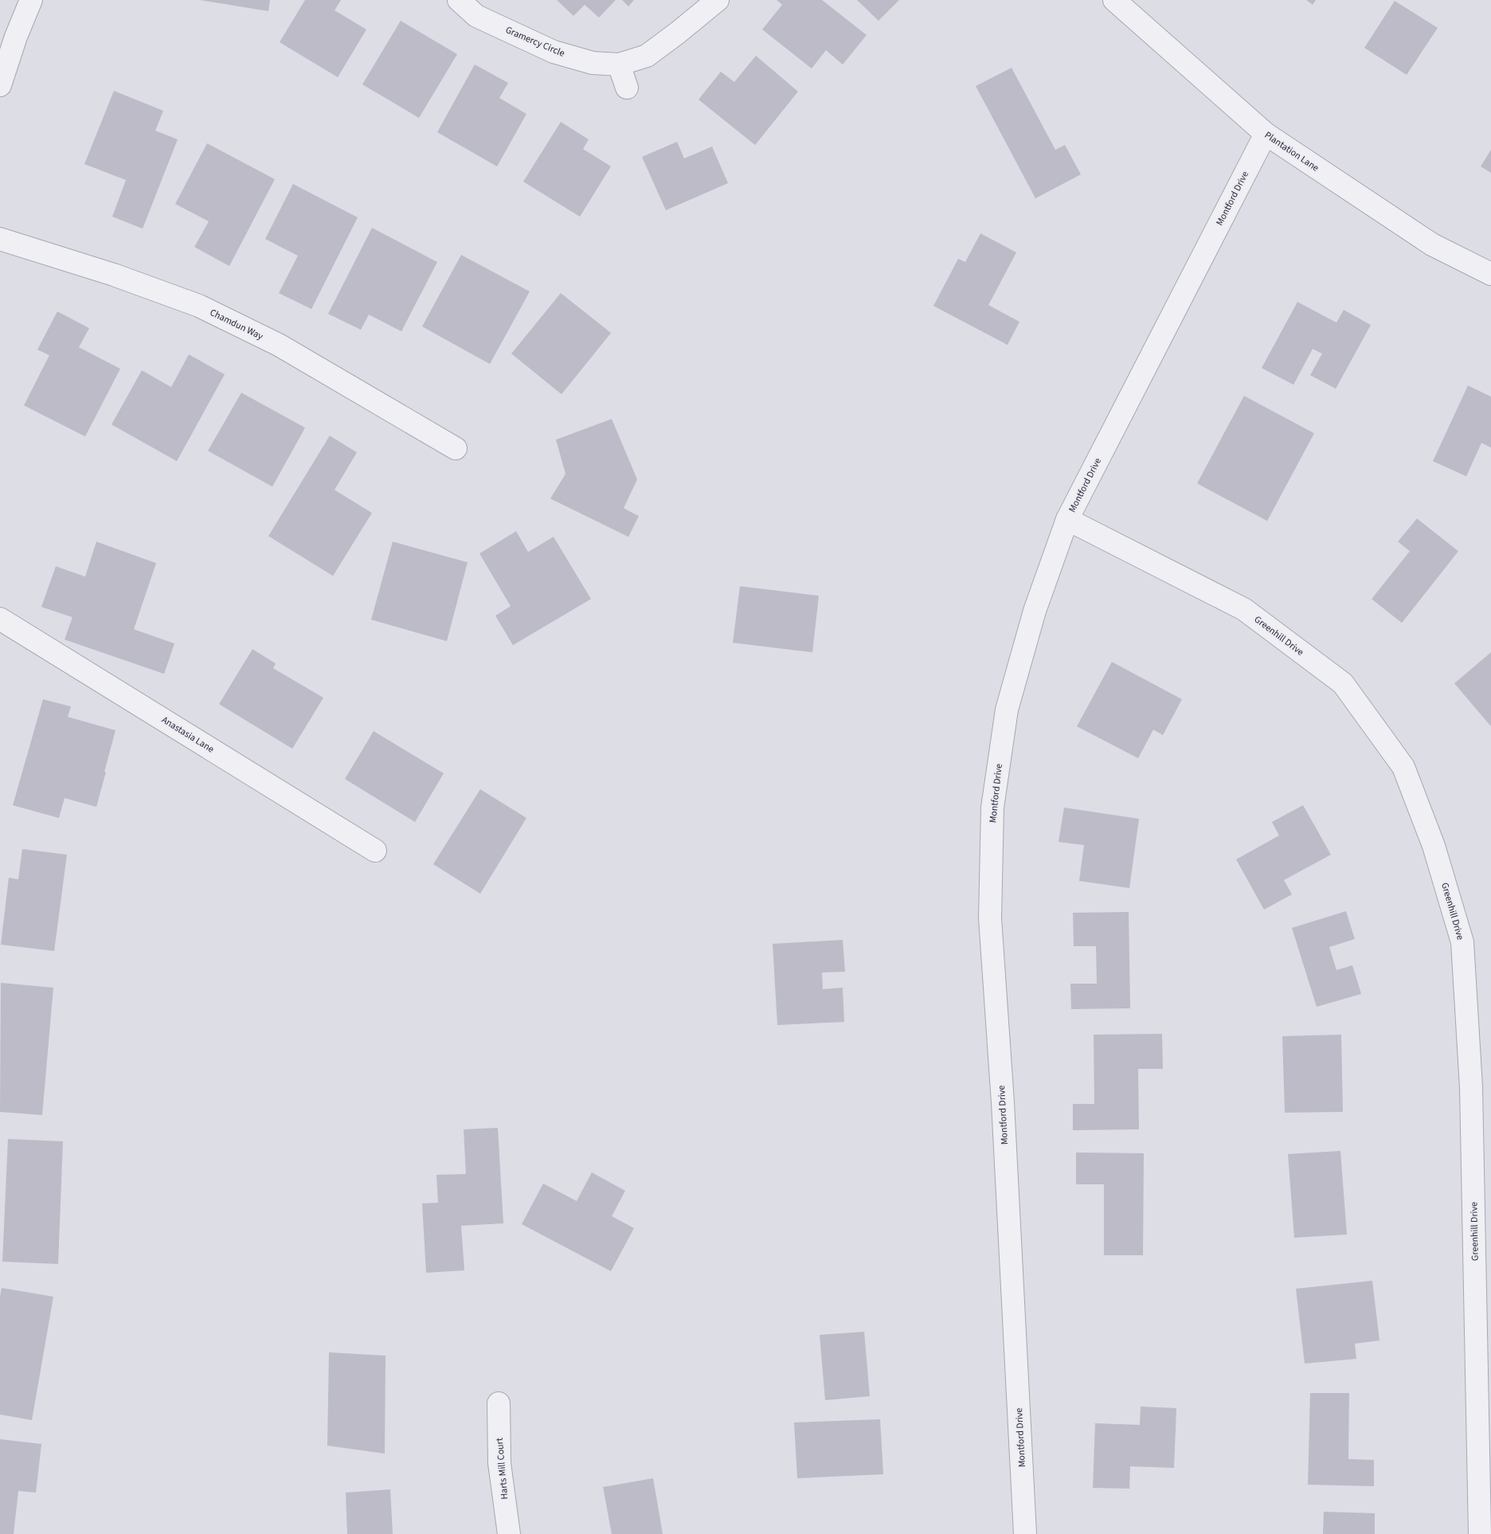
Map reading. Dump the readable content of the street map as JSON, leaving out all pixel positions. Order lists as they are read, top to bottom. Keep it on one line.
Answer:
{"streets":{"street":["Gramercy Circle","Plantation Lane","Montford Drive","Chamdun Way","Greenhill Drive","Anastasia Lane","Harts Mill Court"]},"crossings":[["Plantation Lane","Montford Drive"],["Montford Drive","Greenhill Drive"]]}
